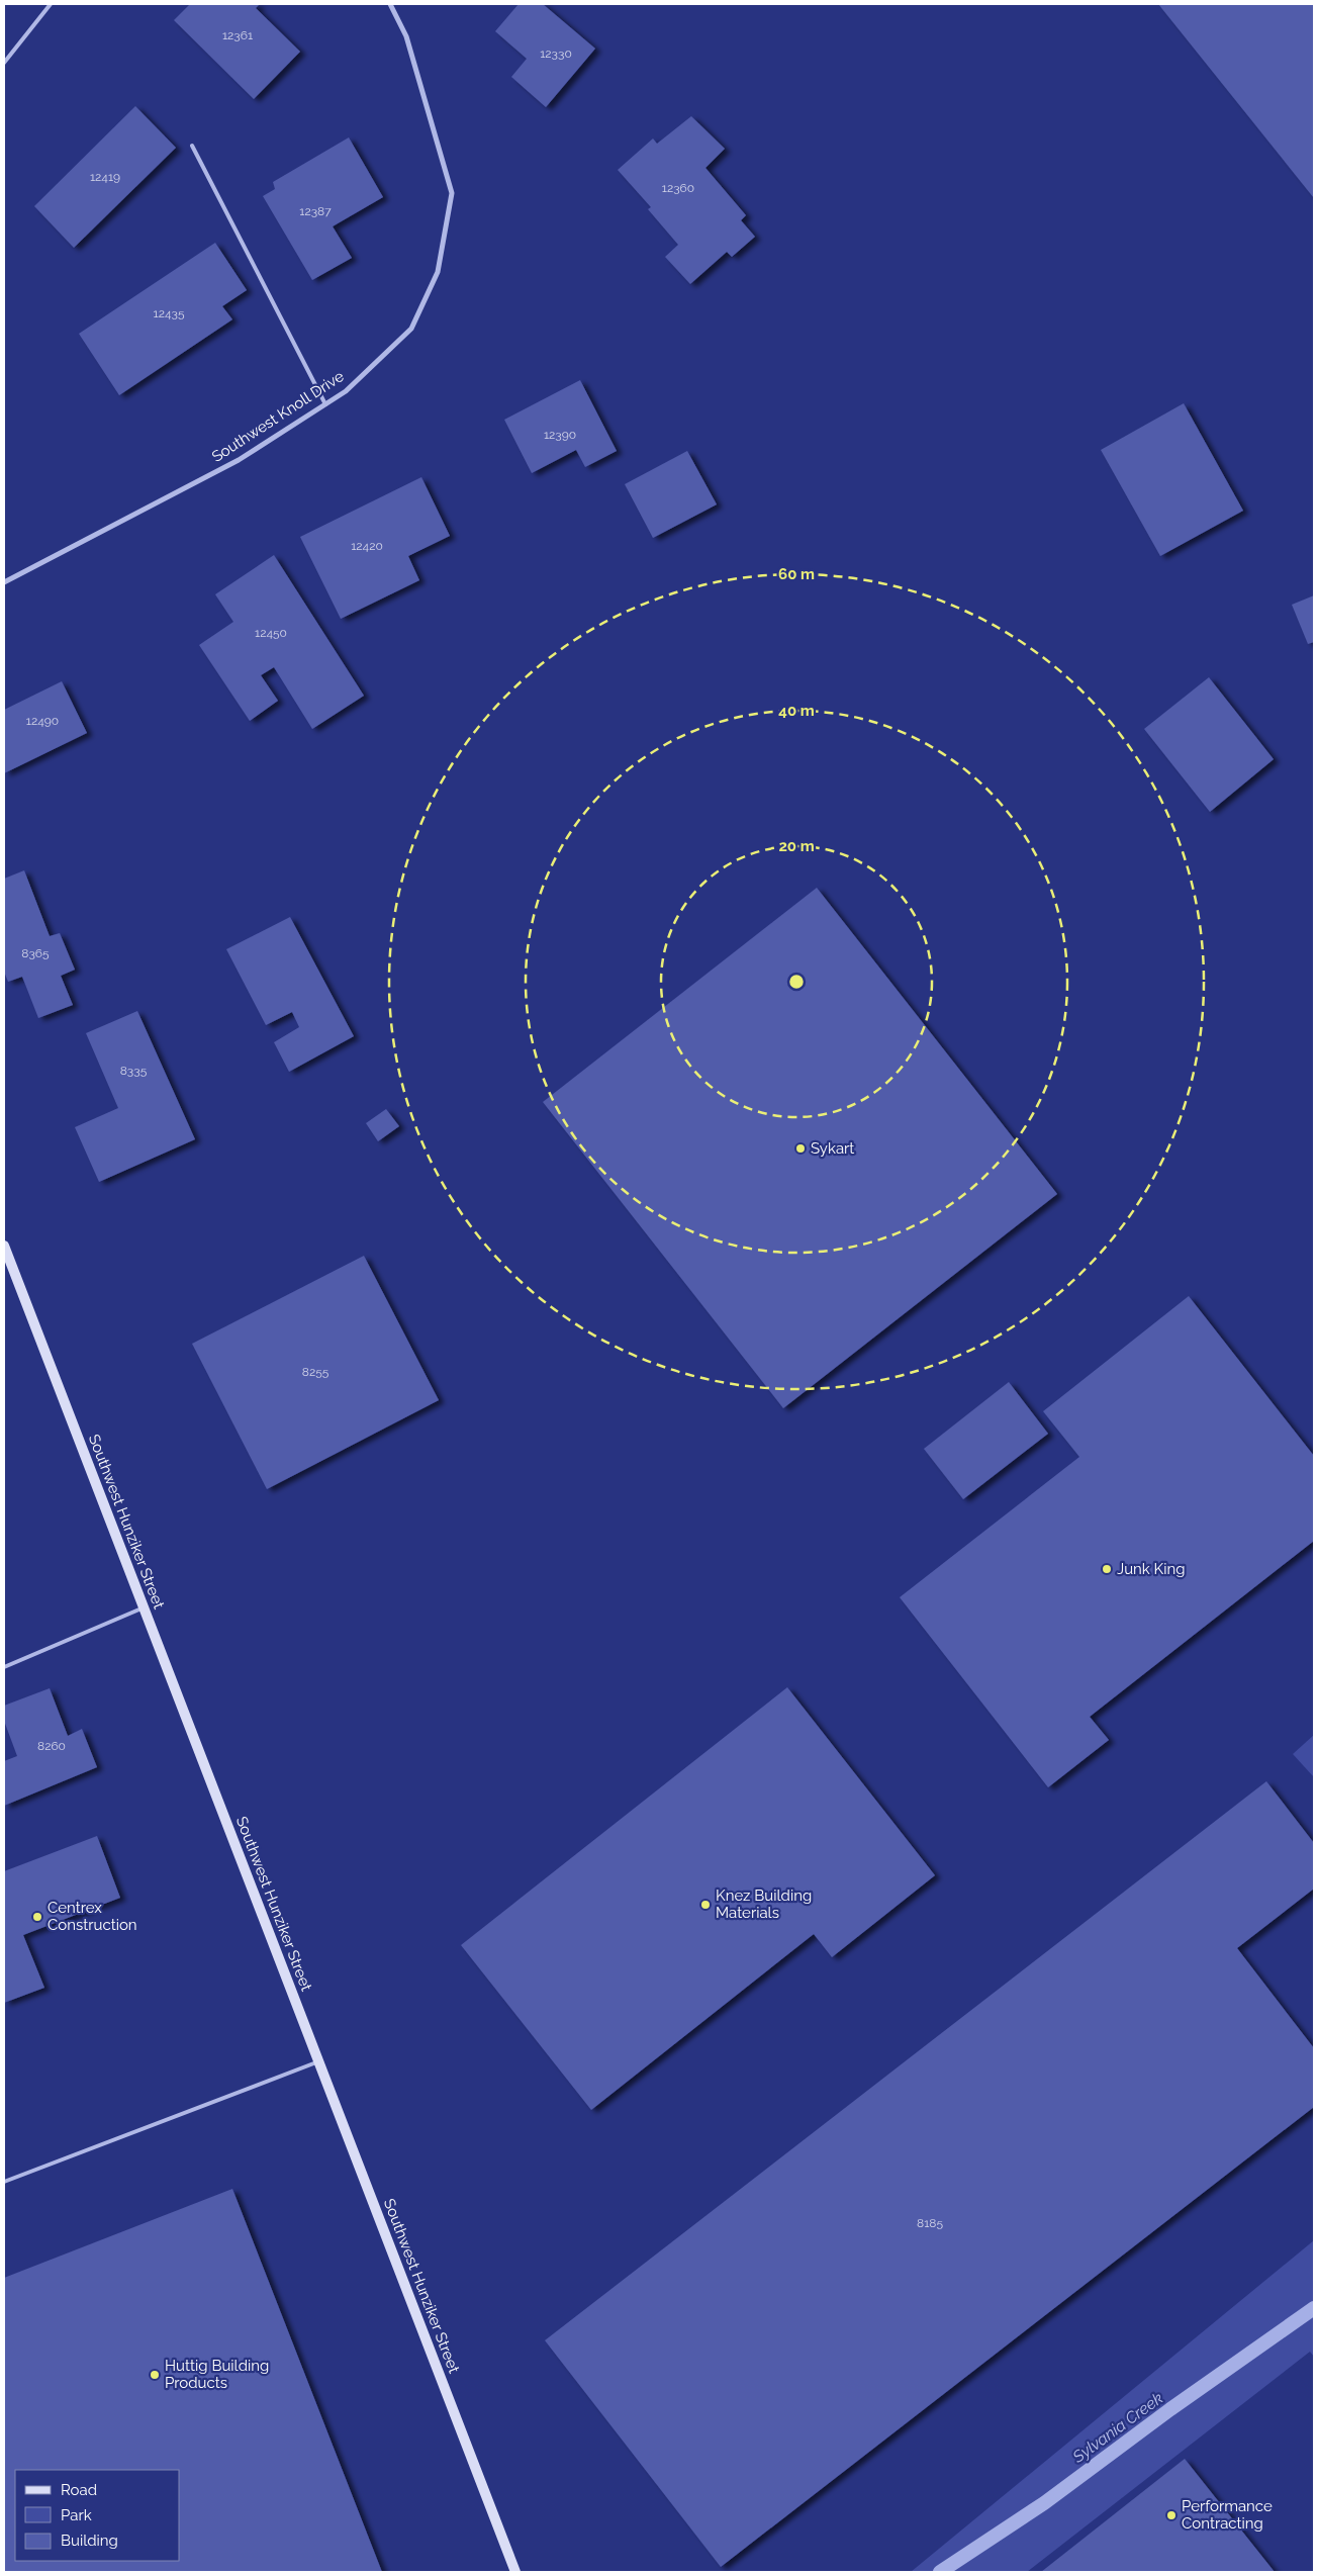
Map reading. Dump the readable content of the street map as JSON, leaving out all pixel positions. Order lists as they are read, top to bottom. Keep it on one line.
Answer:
{"streets":{"street":["Southwest Knoll Drive","Southwest Hunziker Street"]},"water":["Sylvania Creek"],"places":["Sykart","Junk King","Knez Building Materials","Centrex Construction","Huttig Building Products","Performance Contracting"],"house_numbers":["12361","12330","12419","12360","12387","12435","12390","12420","12450","12490","8365","8335","8255","8260","8185"],"legend":["Road","Park","Building"],"rings":["60 m","40 m","20 m"]}
